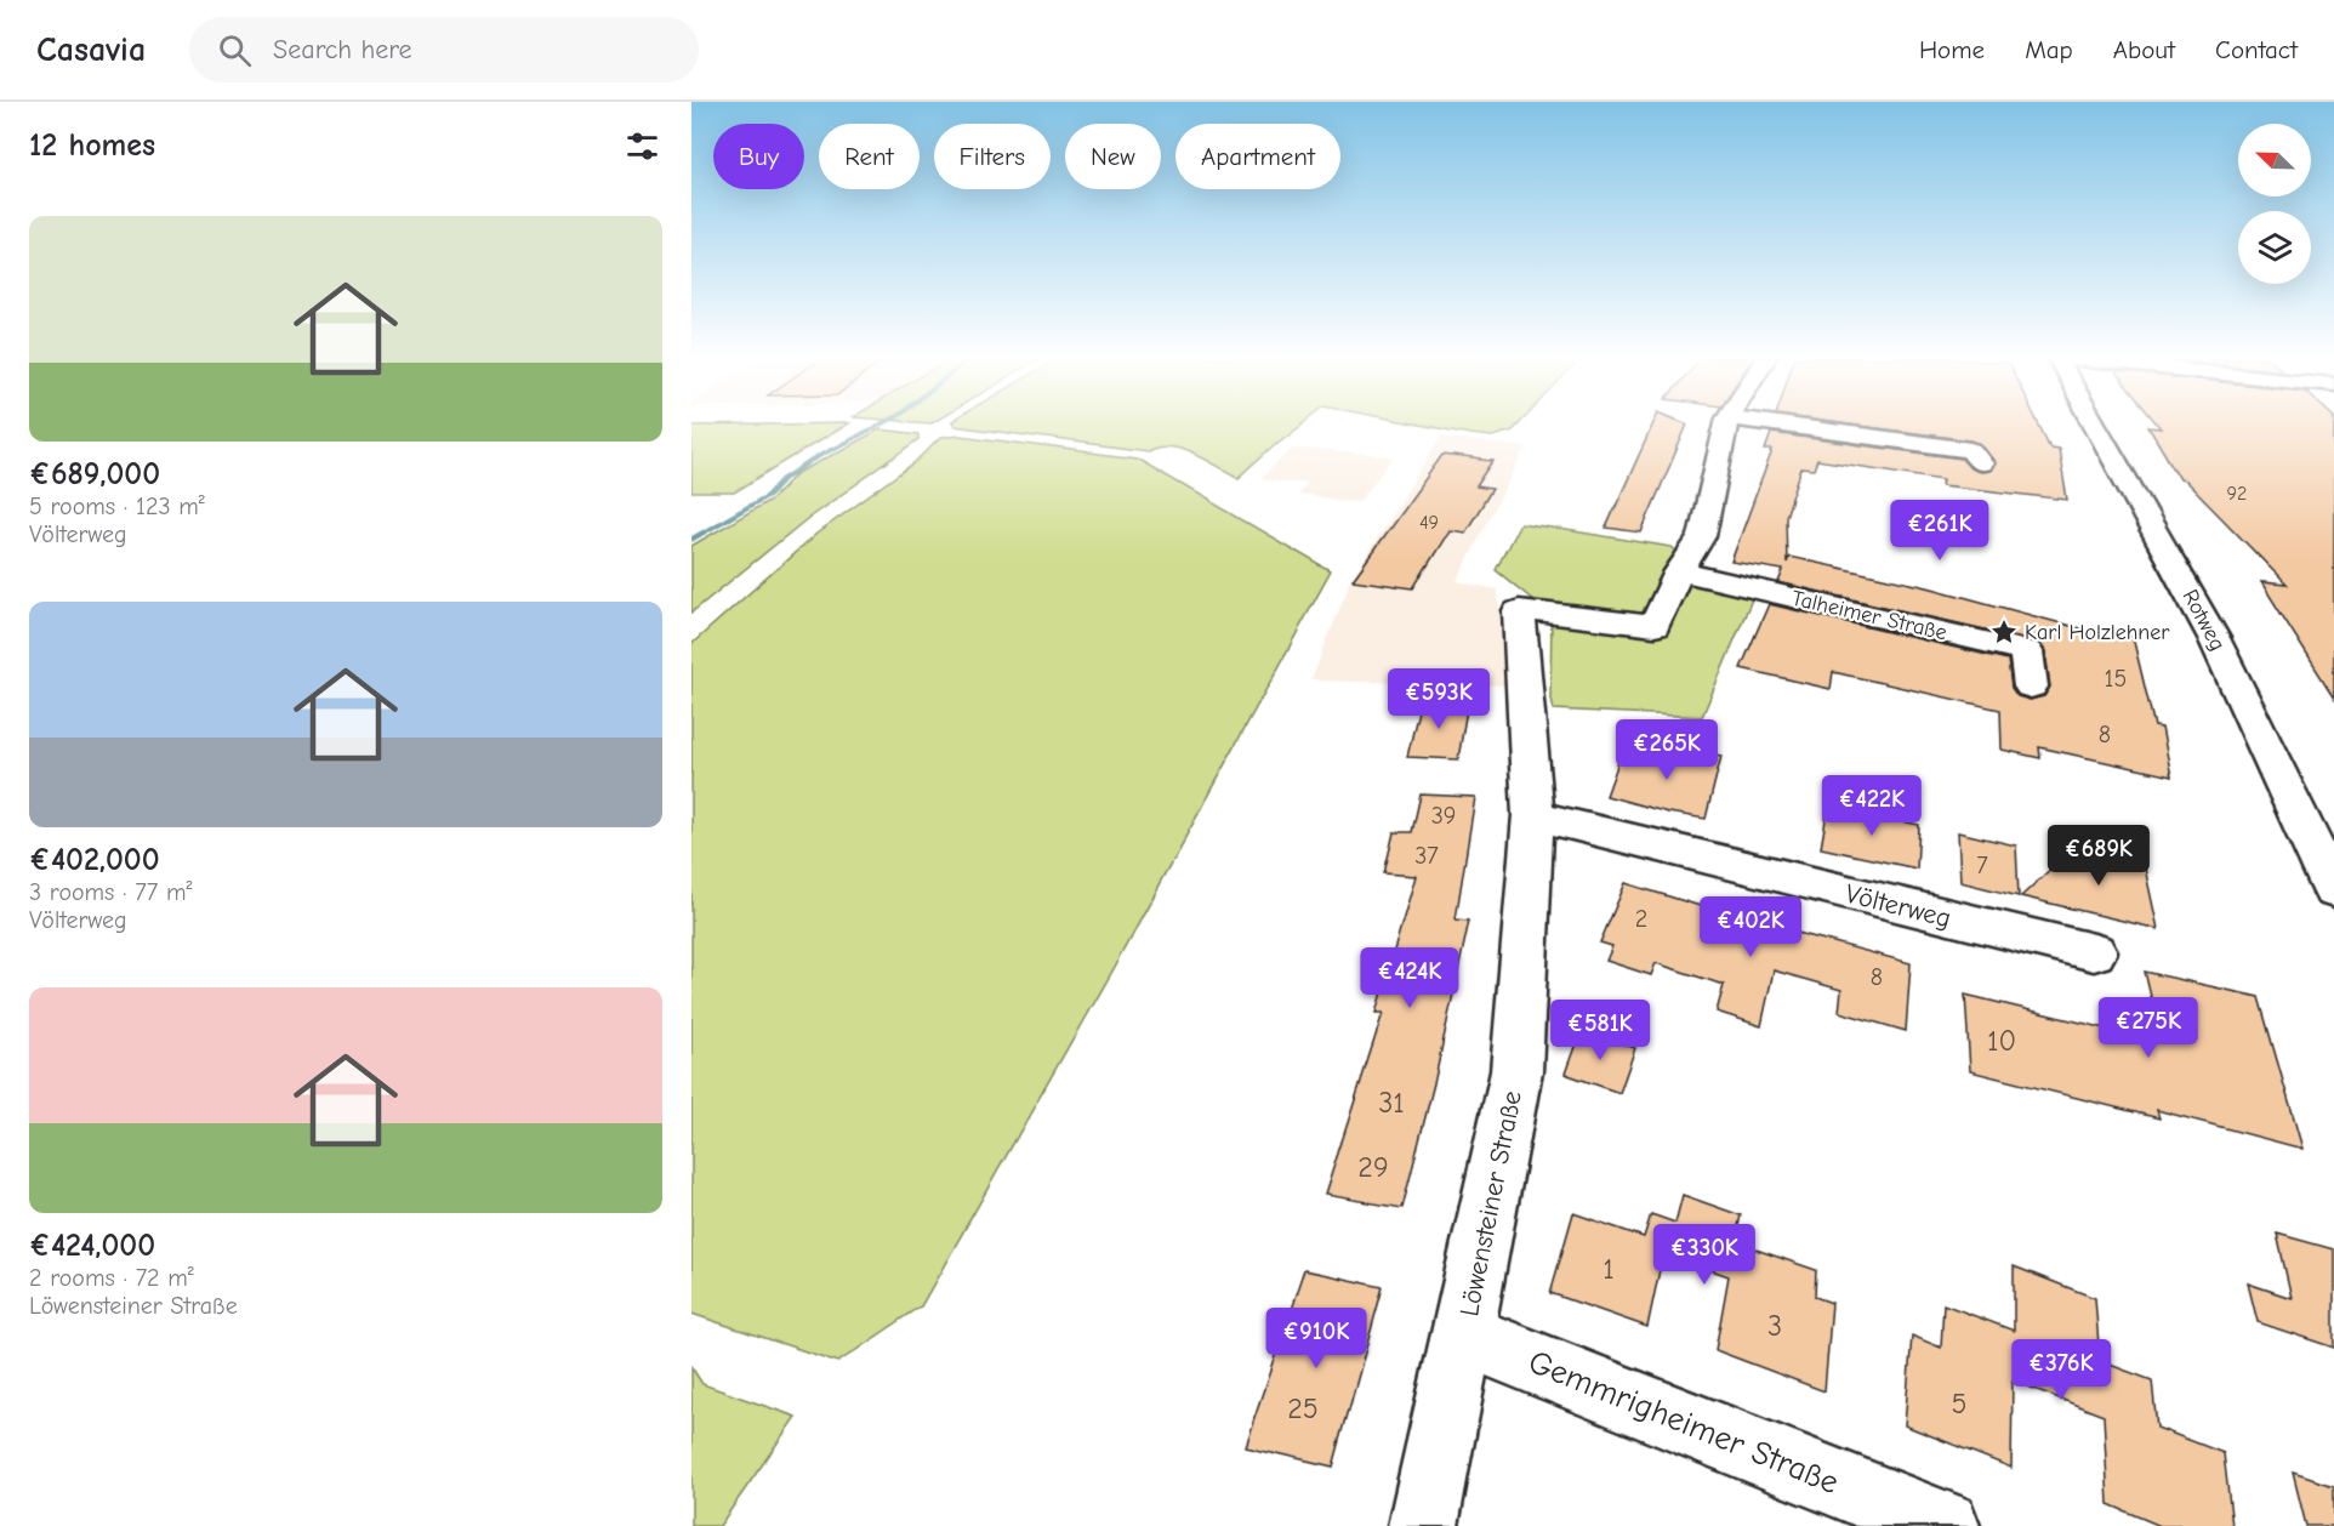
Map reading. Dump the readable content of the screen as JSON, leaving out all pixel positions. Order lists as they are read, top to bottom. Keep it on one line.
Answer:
{"streets":{"street":["Talheimer Straße","Rotweg","Völterweg","Löwensteiner Straße","Gemmrigheimer Straße"]},"crossings":[["Talheimer Straße","Löwensteiner Straße"],["Völterweg","Löwensteiner Straße"],["Löwensteiner Straße","Gemmrigheimer Straße"]],"places":{"place":["Karl Holzlehner"]},"house_numbers":["92","49","15","8","39","37","7","2","8","10","31","29","1","3","5","25"],"north":"top left","page":{"header":"Casavia","search":"Search here","nav":["Home","Map","About","Contact"],"heading":"12 homes","chip":["Buy","Rent","Filters","New","Apartment"],"list":[{"name":"€689,000","note":"5 rooms · 123 m² · Völterweg"},{"name":"€402,000","note":"3 rooms · 77 m² · Völterweg"},{"name":"€424,000","note":"2 rooms · 72 m² · Löwensteiner Straße"}],"price":["€261K","€593K","€265K","€422K","€689K","€402K","€424K","€275K","€581K","€330K","€910K","€376K"]}}
